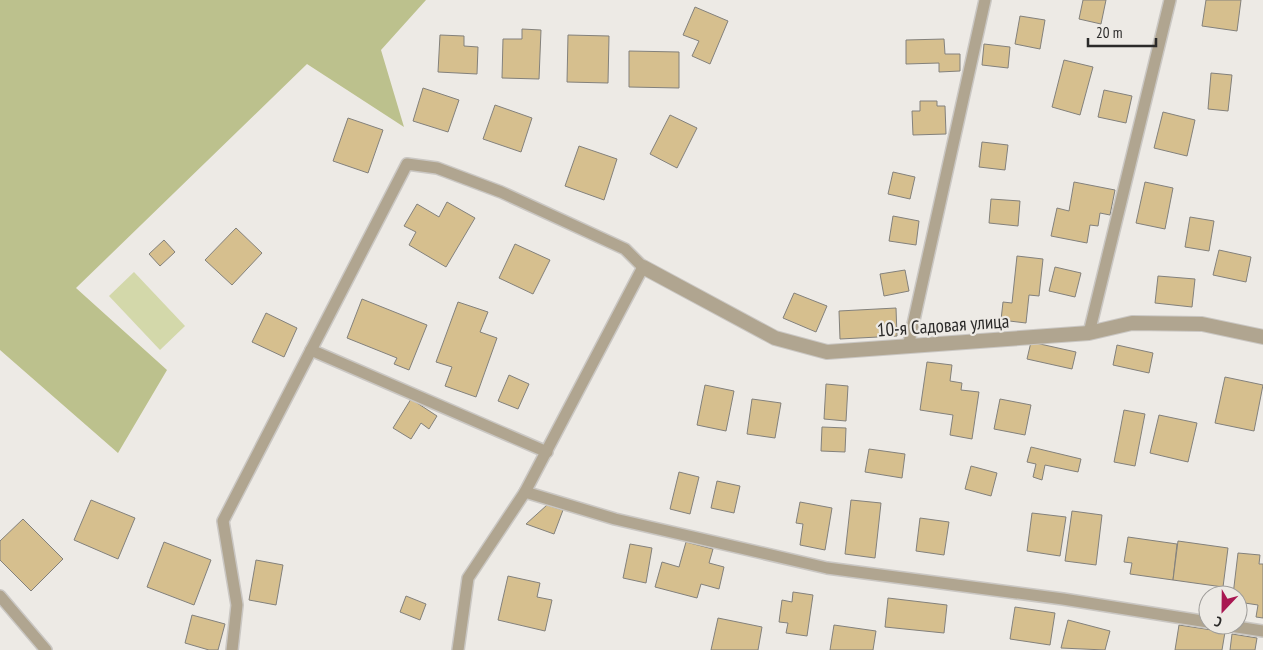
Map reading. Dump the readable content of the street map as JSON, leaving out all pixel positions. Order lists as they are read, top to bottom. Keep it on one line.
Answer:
{"streets":{"street":["10-я Садовая улица"]},"scale_bar":"20 m","north":"bottom"}
